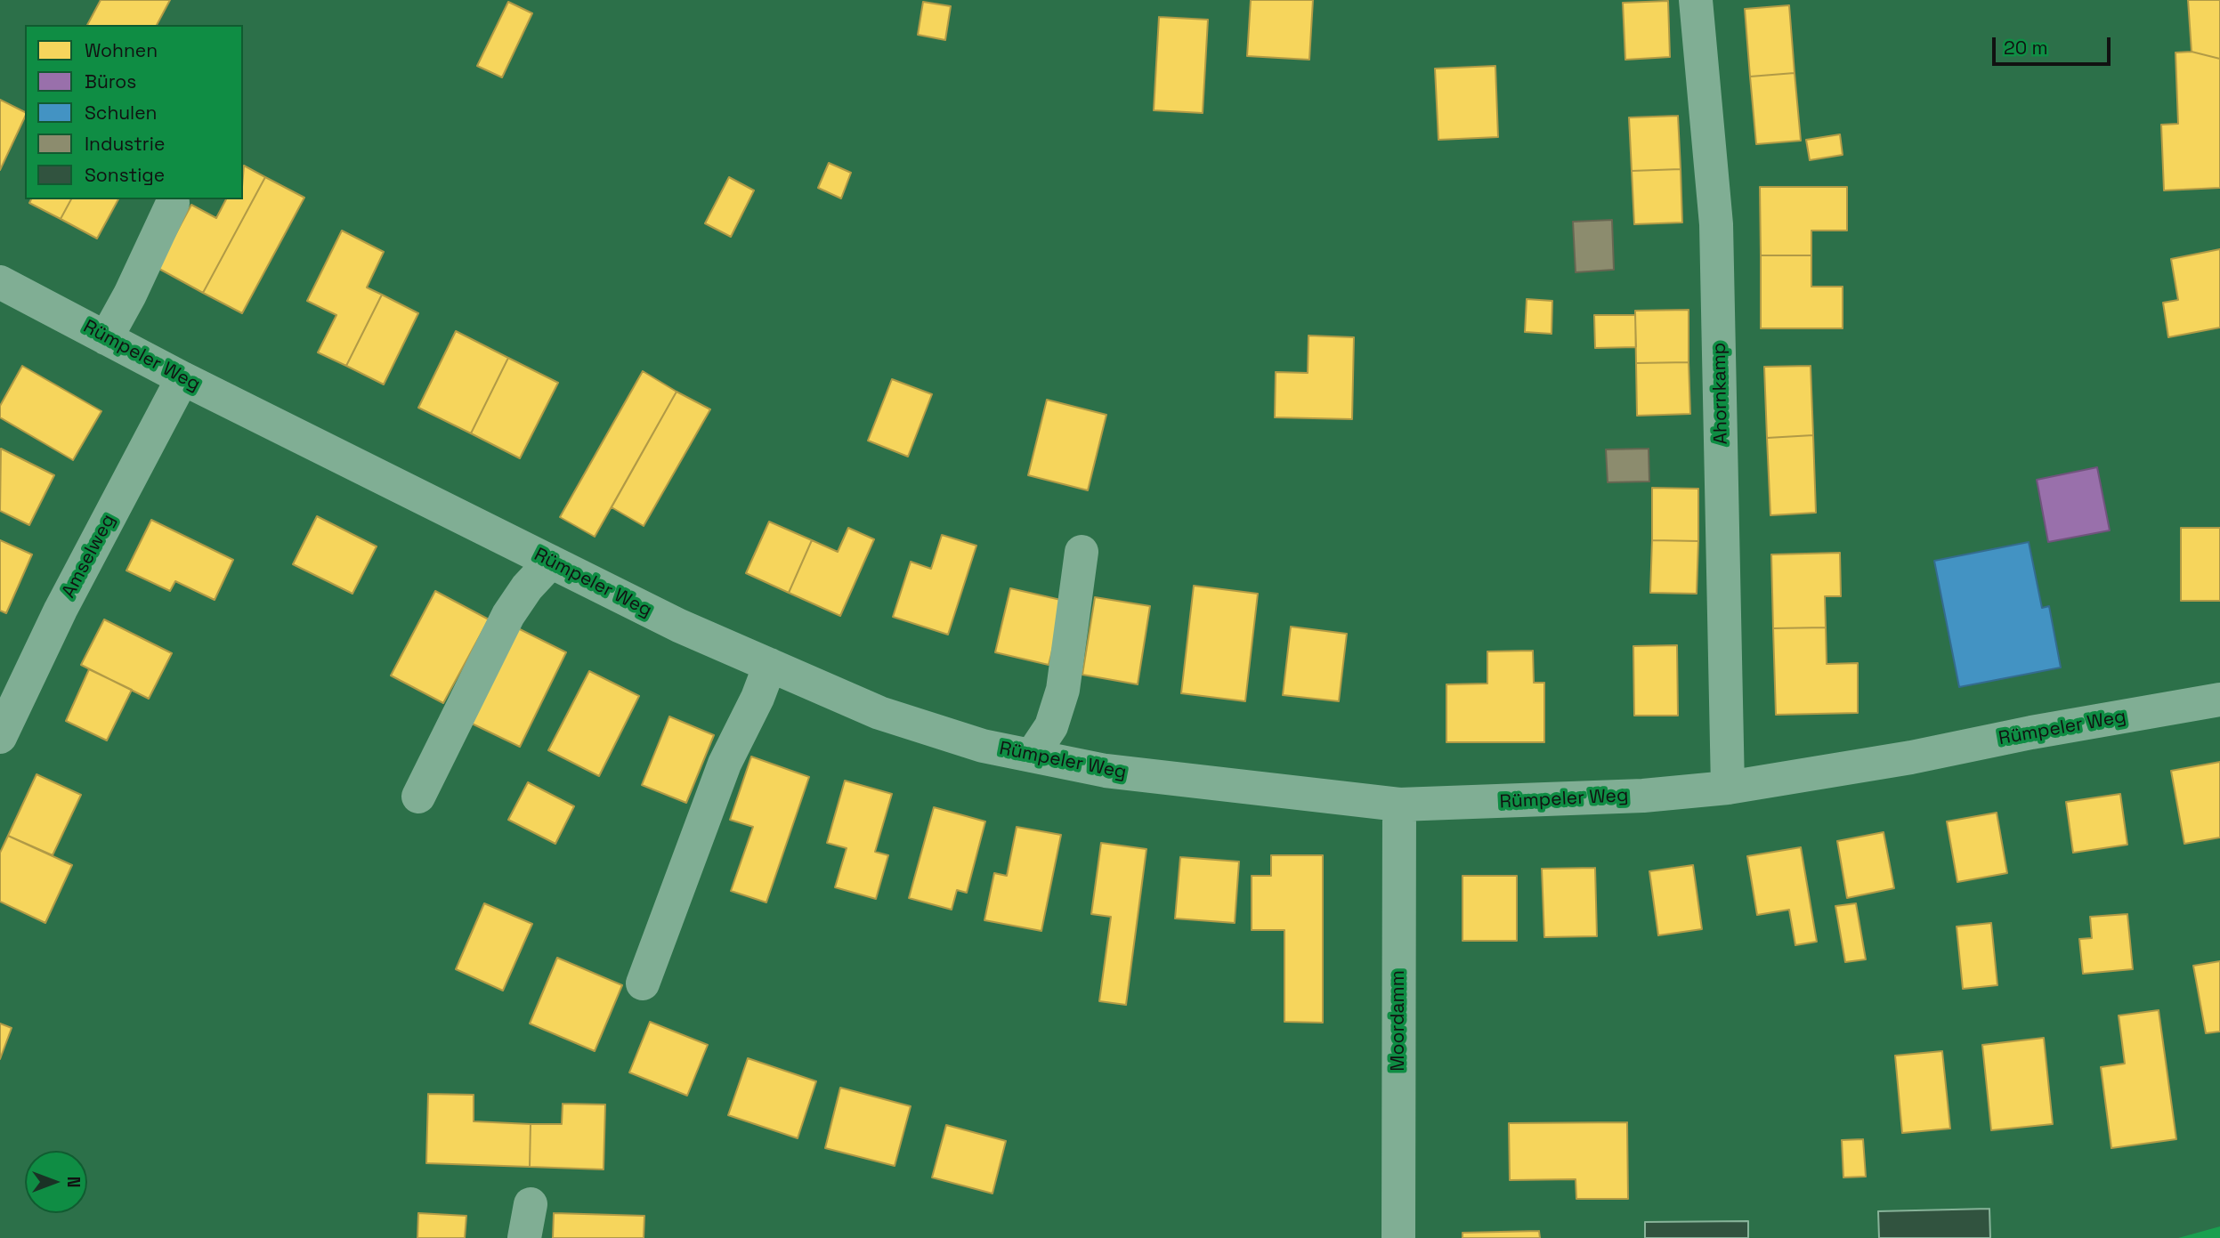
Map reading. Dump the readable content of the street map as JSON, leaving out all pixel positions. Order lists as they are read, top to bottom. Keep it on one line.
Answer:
{"streets":{"street":["Rümpeler Weg","Ahornkamp","Amselweg","Moordamm"]},"crossings":[["Rümpeler Weg","Ahornkamp"],["Rümpeler Weg","Amselweg"],["Rümpeler Weg","Moordamm"]],"legend":["Wohnen","Büros","Schulen","Industrie","Sonstige"],"scale_bar":"20 m","north":"right"}
